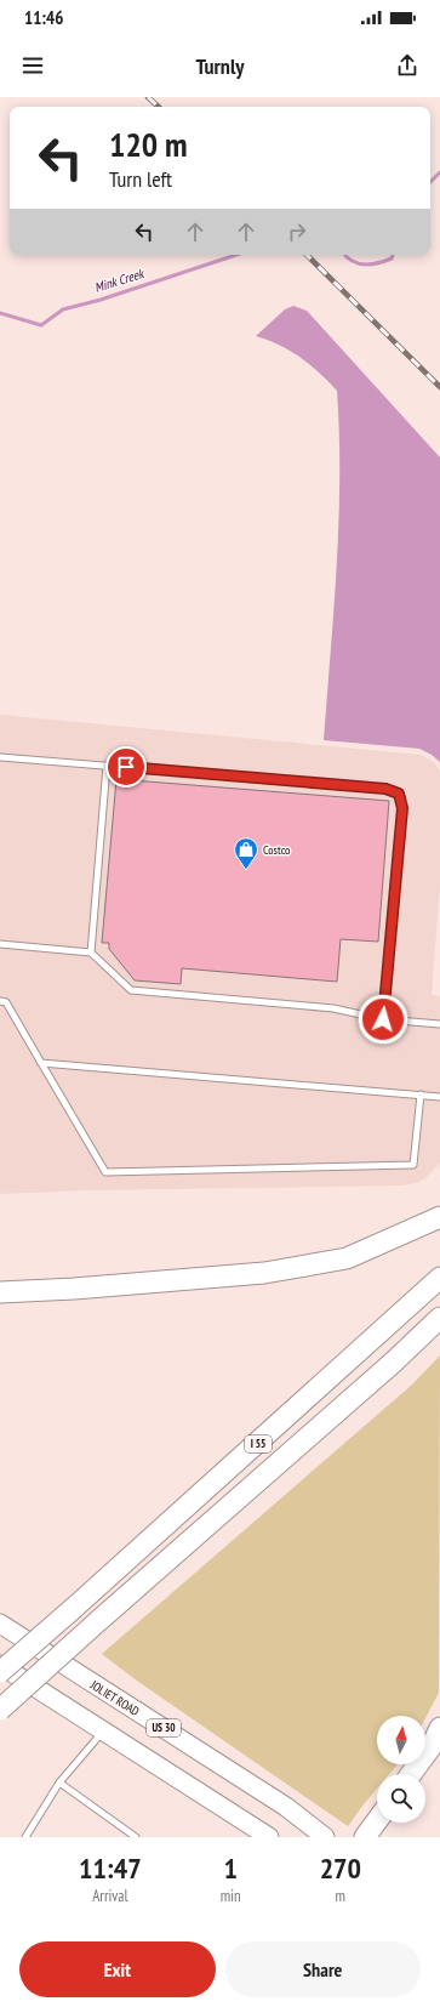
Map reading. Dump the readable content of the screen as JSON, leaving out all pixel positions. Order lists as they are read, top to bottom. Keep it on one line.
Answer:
{"streets":{"highway":["I 55"],"main road":["JOLIET ROAD","US 30"]},"water":["Mink Creek"],"places":{"shop":["Costco"]},"north":"top","page":{"status":"11:46","header":"Turnly","turn":["120 m","Turn left"],"eta":["11:47","Arrival","1","min","270","m"],"buttons":["Exit","Share"]}}
